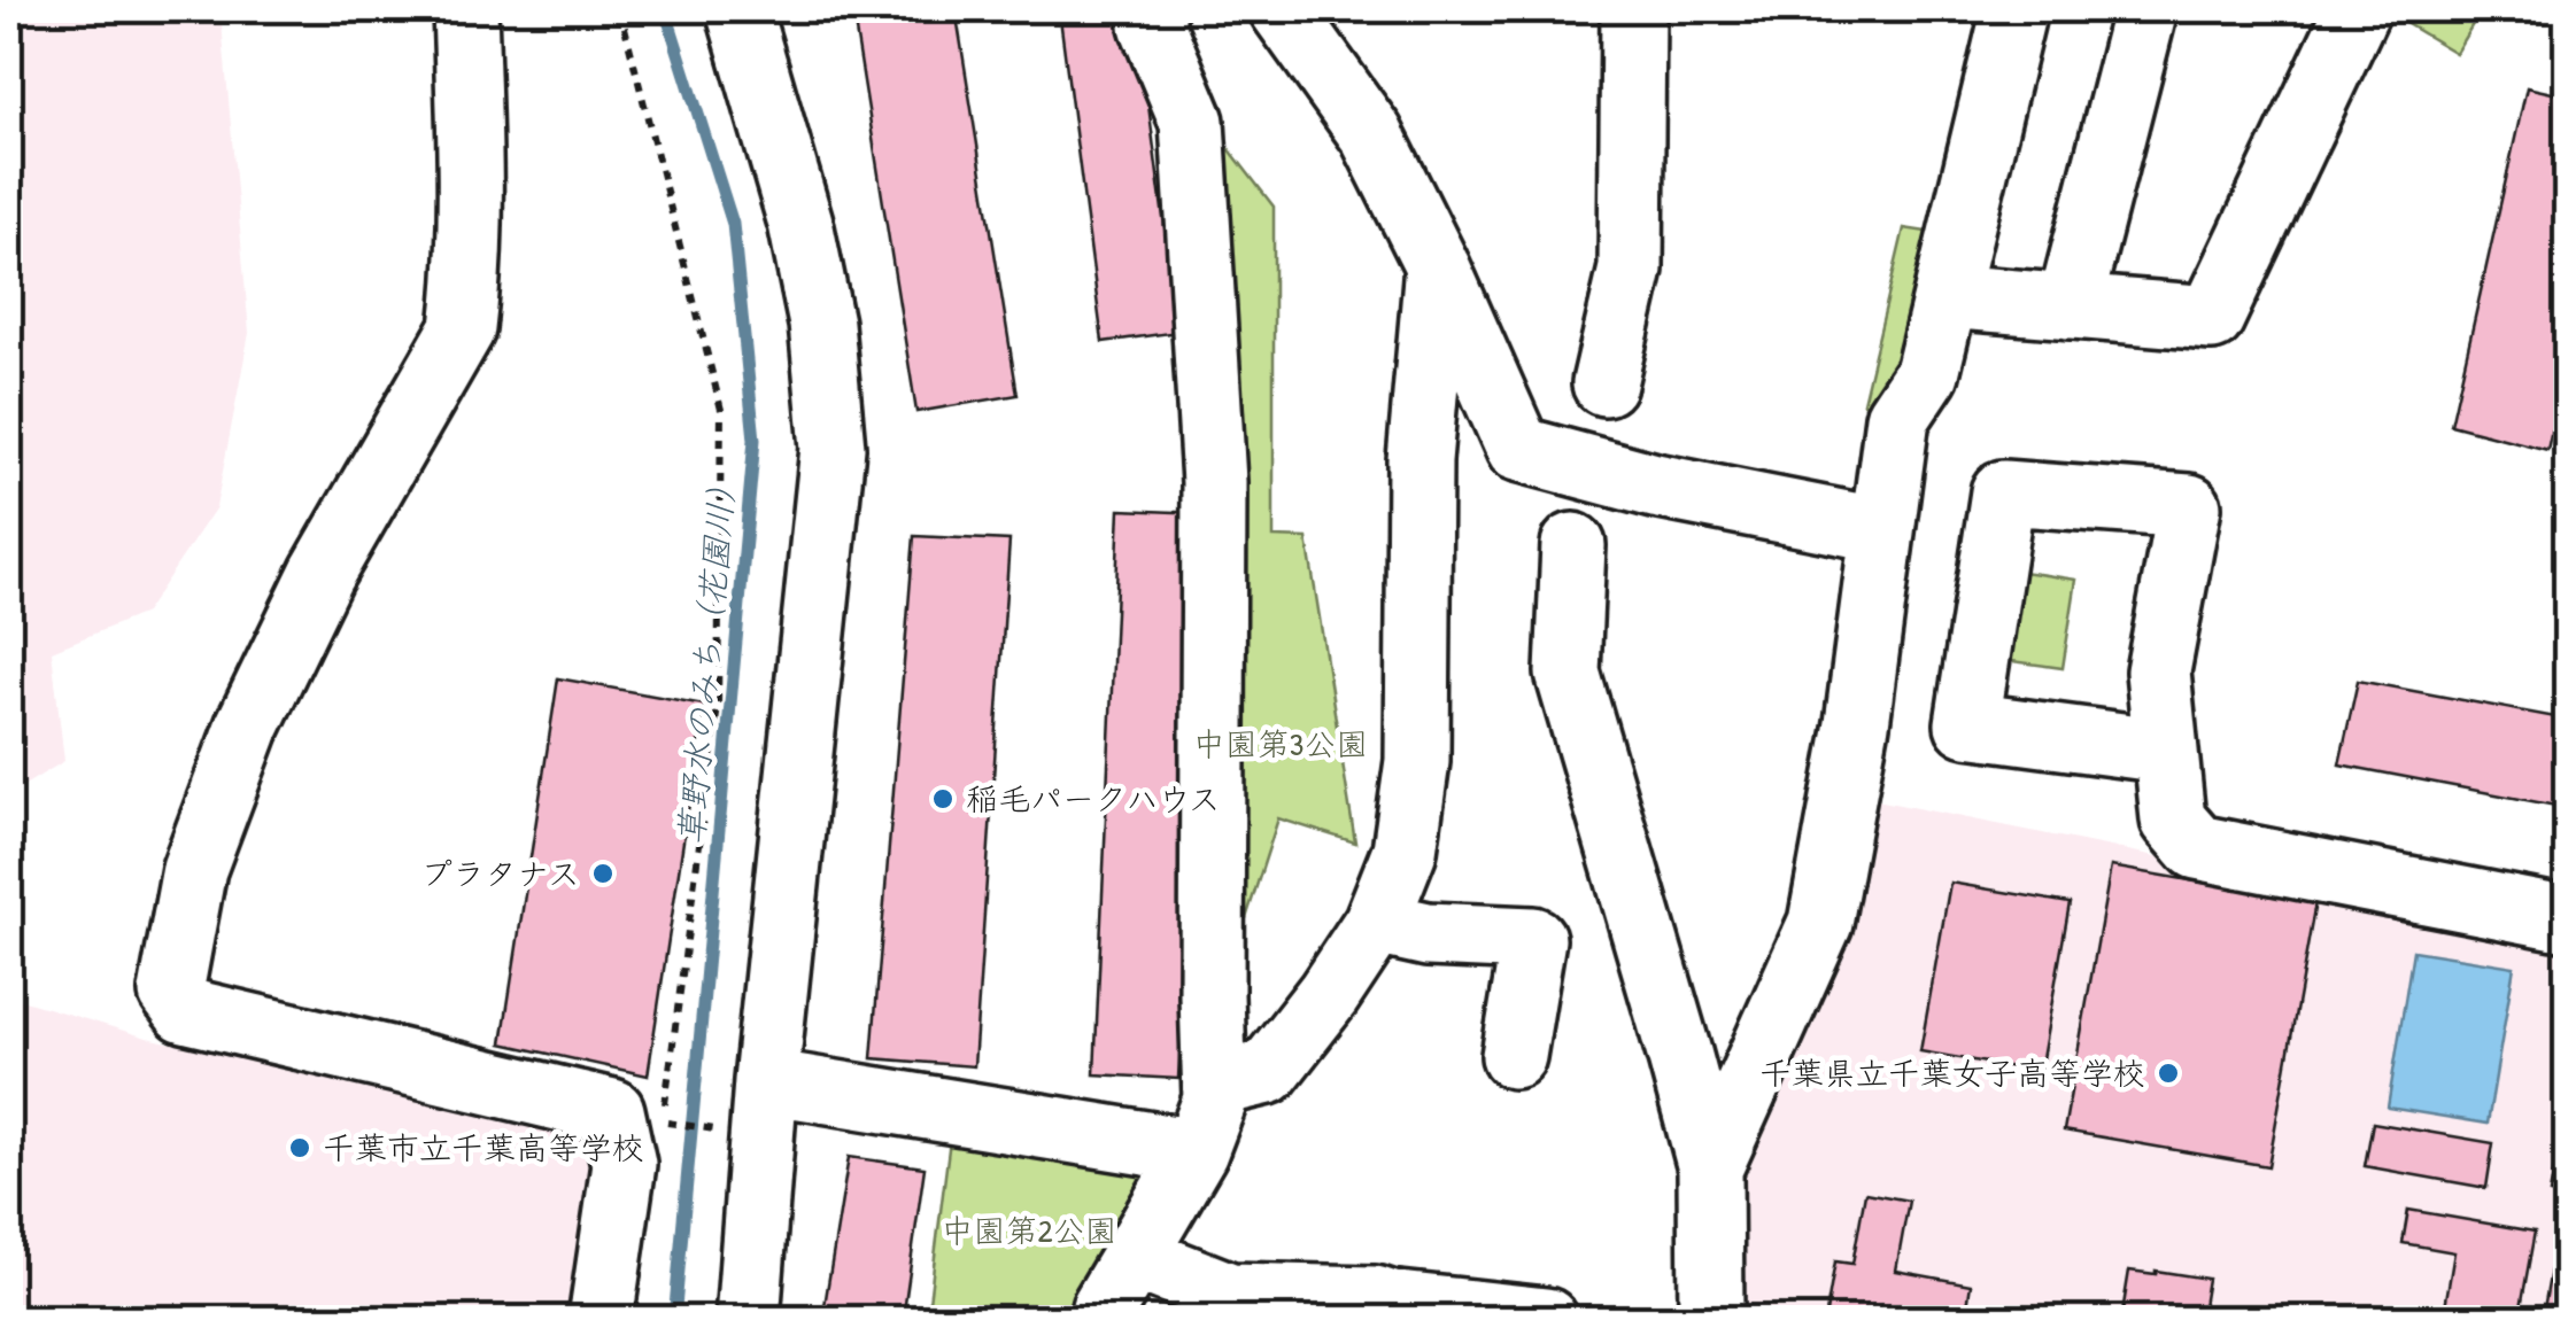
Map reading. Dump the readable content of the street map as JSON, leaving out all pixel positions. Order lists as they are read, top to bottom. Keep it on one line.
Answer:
{"water":["草野水のみち（花園川）"],"parks":["中園第3公園","中園第2公園"],"places":["稲毛パークハウス","プラタナス","千葉県立千葉女子高等学校","千葉市立千葉高等学校"]}
